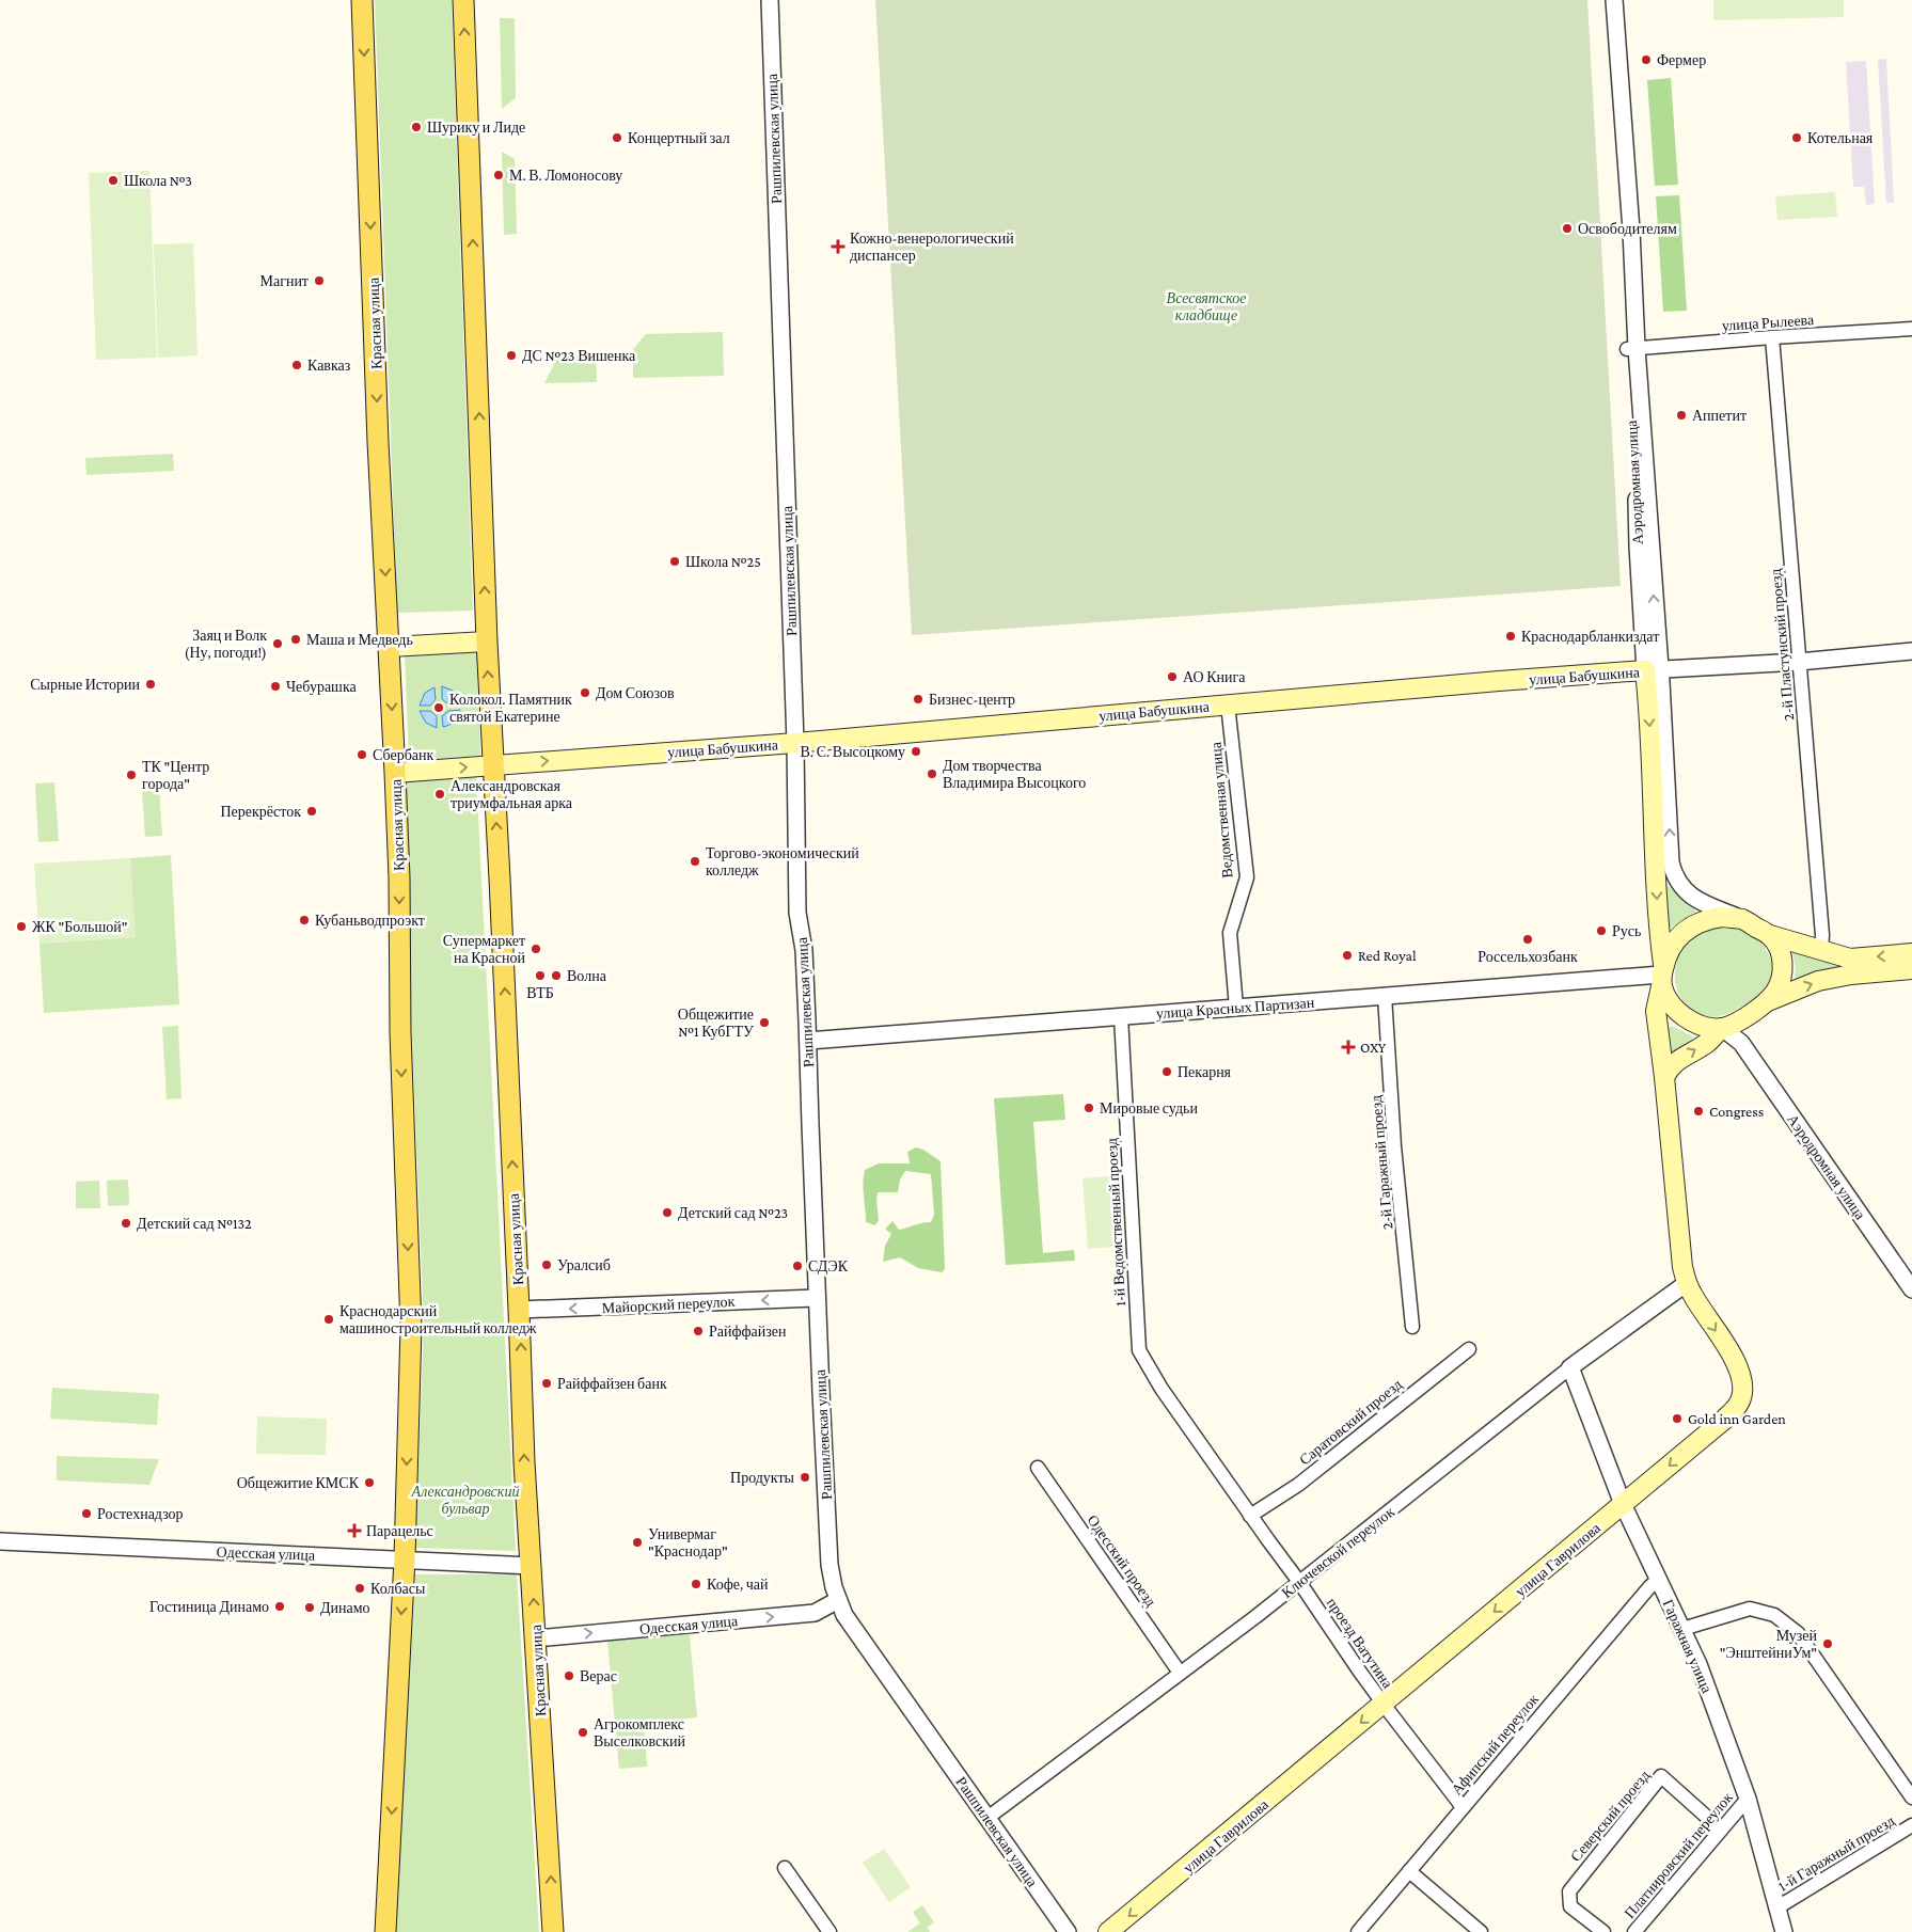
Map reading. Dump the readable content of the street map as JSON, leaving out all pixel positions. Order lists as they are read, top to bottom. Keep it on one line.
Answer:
{"streets":{"main road":["Красная улица","Аэродромная улица","улица Бабушкина","улица Гаврилова"],"street":["Рашпилевская улица","улица Рылеева","2-й Пластунский проезд","Ведомственная улица","улица Красных Партизан","2-й Гаражный проезд","1-й Ведомственный проезд","Майорский переулок","Саратовский проезд","Ключевской переулок","Одесская улица","Одесский проезд","проезд Ватутина","Гаражная улица","Афипский переулок","Северский проезд","1-й Гаражный проезд","Платнировский переулок"]},"crossings":[["Рашпилевская улица","улица Бабушкина"],["Рашпилевская улица","улица Красных Партизан"],["Рашпилевская улица","Майорский переулок"],["Рашпилевская улица","Ключевской переулок"],["Рашпилевская улица","Одесская улица"],["улица Рылеева","Аэродромная улица"],["улица Рылеева","2-й Пластунский проезд"],["Красная улица","улица Бабушкина"],["Красная улица","Майорский переулок"],["Красная улица","Одесская улица"],["Аэродромная улица","улица Бабушкина"],["Аэродромная улица","улица Красных Партизан"],["Аэродромная улица","улица Гаврилова"],["2-й Пластунский проезд","улица Бабушкина"],["улица Бабушкина","Ведомственная улица"],["Ведомственная улица","улица Красных Партизан"],["улица Красных Партизан","2-й Гаражный проезд"],["улица Красных Партизан","1-й Ведомственный проезд"],["улица Красных Партизан","улица Гаврилова"],["1-й Ведомственный проезд","проезд Ватутина"],["Саратовский проезд","проезд Ватутина"],["Ключевской переулок","улица Гаврилова"],["Ключевской переулок","Одесский проезд"],["Ключевской переулок","проезд Ватутина"],["Ключевской переулок","Гаражная улица"],["улица Гаврилова","проезд Ватутина"],["улица Гаврилова","Гаражная улица"],["проезд Ватутина","Афипский переулок"],["Гаражная улица","Афипский переулок"],["Гаражная улица","1-й Гаражный проезд"],["Гаражная улица","Платнировский переулок"],["Северский проезд","Платнировский переулок"]],"one_way":["Майорский переулок","Одесская улица","улица Гаврилова"],"parks":["Всесвятское кладбище","Александровский бульвар"],"places":{"other":["Фермер","Шурику и Лиде","Концертный зал","Котельная","М. В. Ломоносову","Школа №3","Освободителям","Магнит","ДС №23 Вишенка","Кавказ","Аппетит","Школа №25","Краснодарбланкиздат","Маша и Медведь","Заяц и Волк (Ну, погоди!)","АО Книга","Сырные Истории","Чебурашка","Дом Союзов","Бизнес-центр","Колокол. Памятник святой Екатерине","В. С. Высоцкому","Сбербанк","Дом творчества Владимира Высоцкого","ТК \"Центр города\"","Александровская триумфальная арка","Перекрёсток","Торгово-экономический колледж","Кубаньводпроэкт","ЖК \"Большой\"","Русь","Россельхозбанк","Супермаркет на Красной","Red Royal","ВТБ","Волна","Общежитие №1 КубГТУ","Пекарня","Мировые судьи","Congress","Детский сад №23","Детский сад №132","Уралсиб","СДЭК","Краснодарский машиностроительный колледж","Райффайзен","Райффайзен банк","Gold inn Garden","Продукты","Общежитие КМСК","Ростехнадзор","Универмаг \"Краснодар\"","Кофе, чай","Колбасы","Гостиница Динамо","Динамо","Музей \"ЭнштейниУм\"","Верас","Агрокомплекс Выселковский"],"health":["Кожно-венерологический диспансер","OXY","Парацельс"]}}
